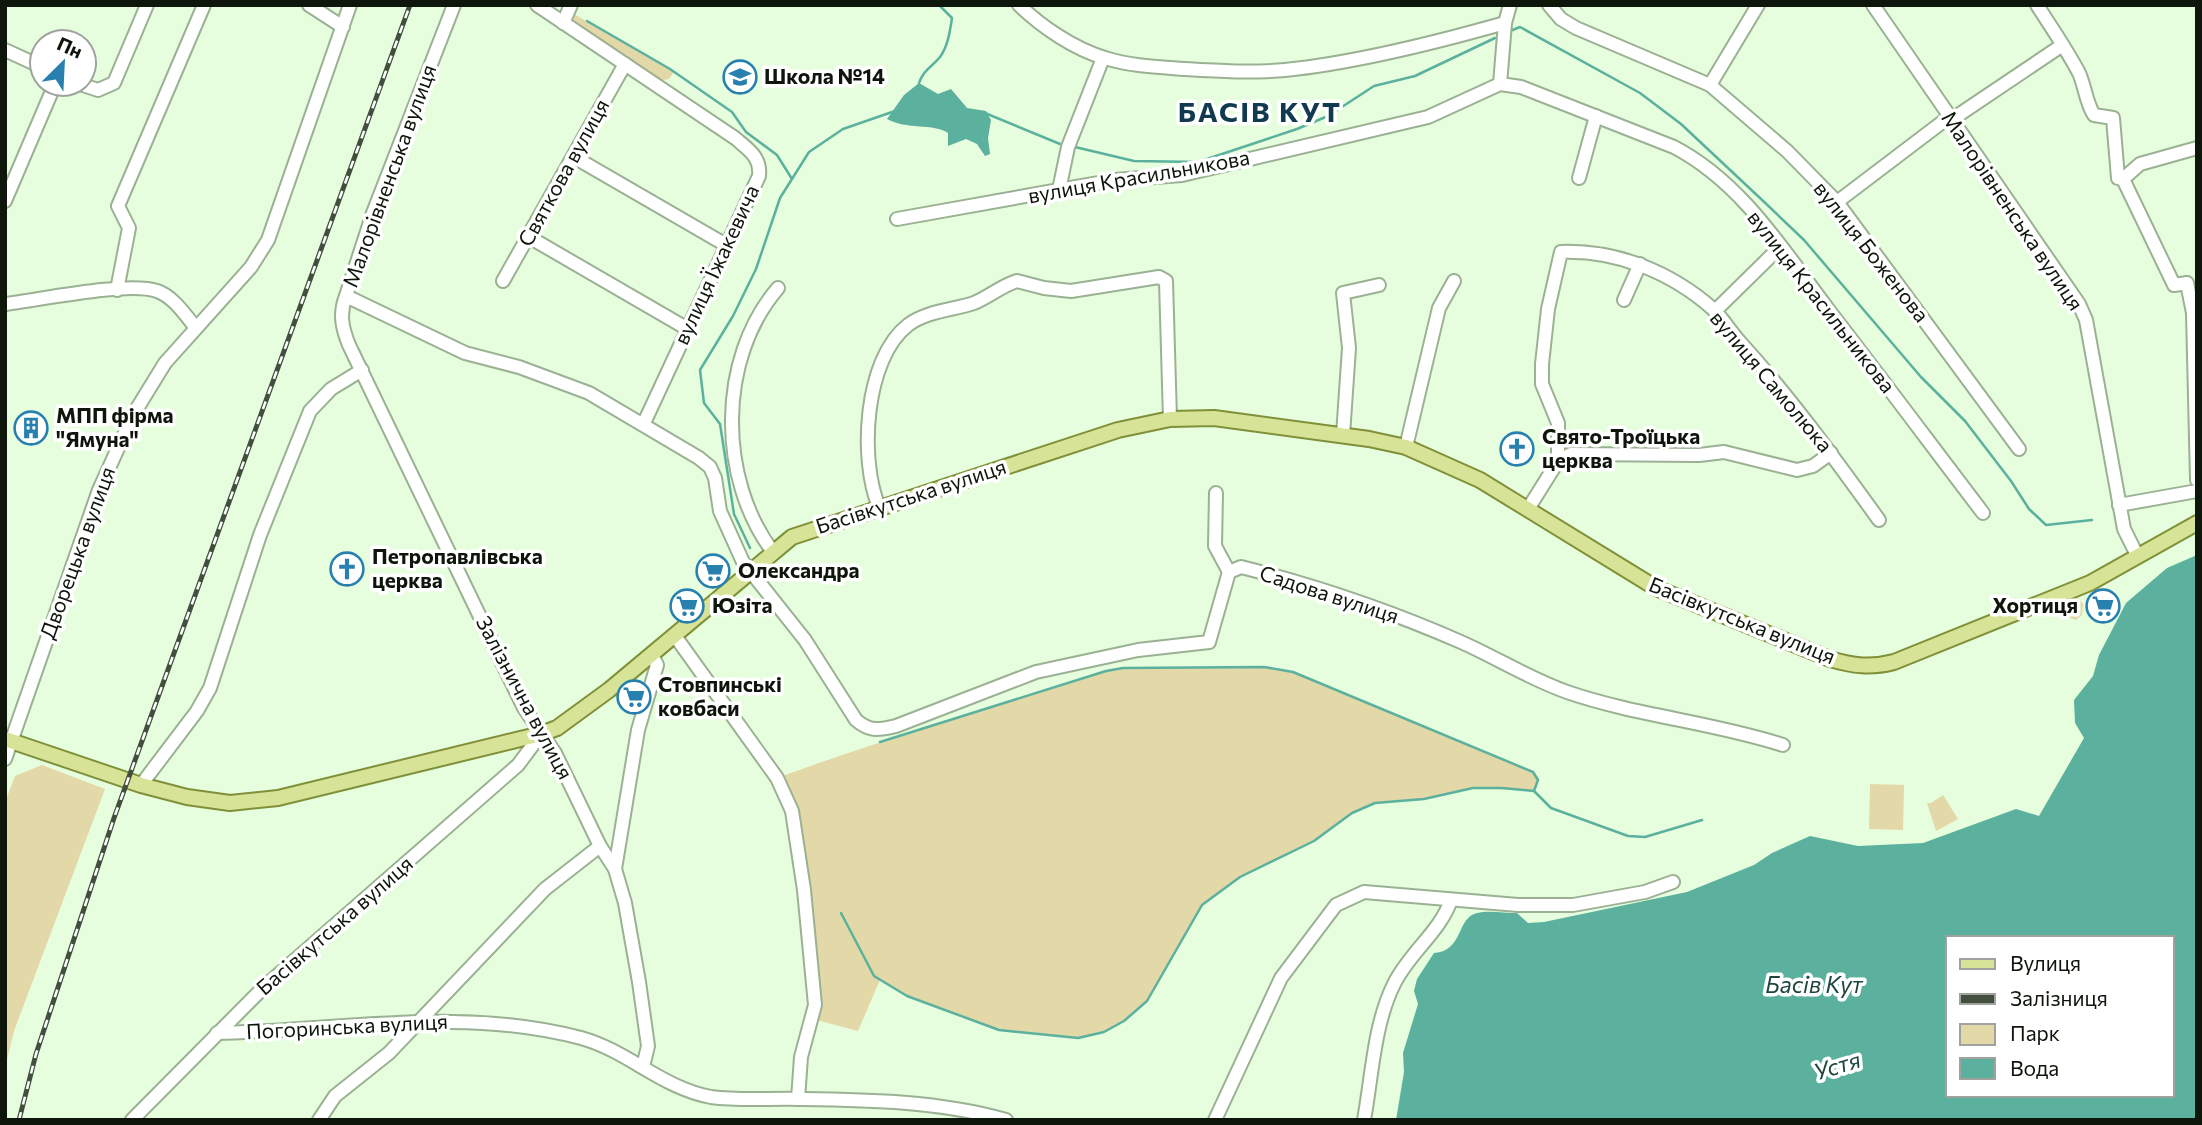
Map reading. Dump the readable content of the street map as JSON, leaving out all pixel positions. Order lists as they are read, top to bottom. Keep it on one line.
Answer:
{"streets":{"main road":["Басівкутська вулиця"],"street":["Святкова вулиця","Малорівненська вулиця","вулиця Красильникова","вулиця Боженова","вулиця Їжакевича","вулиця Самолюка","Дворецька вулиця","Садова вулиця","Залізнична вулиця","Погоринська вулиця"]},"crossings":[["Святкова вулиця","вулиця Їжакевича"],["Малорівненська вулиця","вулиця Їжакевича"],["Малорівненська вулиця","Басівкутська вулиця"],["Малорівненська вулиця","Садова вулиця"],["Малорівненська вулиця","Залізнична вулиця"],["Басівкутська вулиця","Дворецька вулиця"],["Басівкутська вулиця","Садова вулиця"],["Басівкутська вулиця","Залізнична вулиця"],["Басівкутська вулиця","Погоринська вулиця"],["Залізнична вулиця","Погоринська вулиця"]],"districts":["БАСІВ КУТ"],"water":["Басів Кут","Устя"],"places":{"school or university":["Школа №14"],"building":["МПП фірма \"Ямуна\""],"church":["Свято-Троїцька церква","Петропавлівська церква"],"supermarket":["Олександра","Юзіта","Хортиця","Стовпинські ковбаси"]},"legend":["Вулиця","Залізниця","Парк","Вода"],"north":"top right"}
